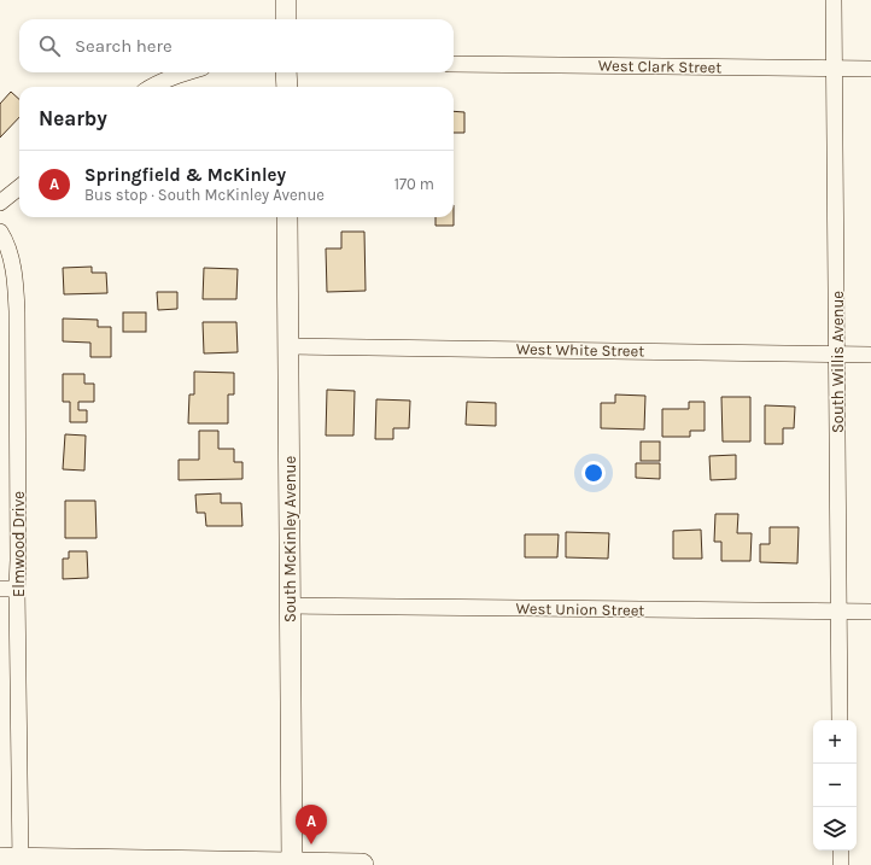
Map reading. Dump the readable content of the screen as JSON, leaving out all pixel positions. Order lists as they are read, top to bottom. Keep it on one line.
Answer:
{"streets":{"street":["West Clark Street","West White Street","South Willis Avenue","South McKinley Avenue","Elmwood Drive","West Union Street"]},"crossings":[["West Clark Street","South Willis Avenue"],["West White Street","South Willis Avenue"],["West White Street","South McKinley Avenue"],["South Willis Avenue","West Union Street"],["South McKinley Avenue","West Union Street"]],"page":{"search":"Search here","heading":"Nearby","list":[{"mark":"A","name":"Springfield & McKinley","note":"Bus stop · South McKinley Avenue","value":"170 m"}],"map_buttons":["+","−"],"pins":"A"}}
